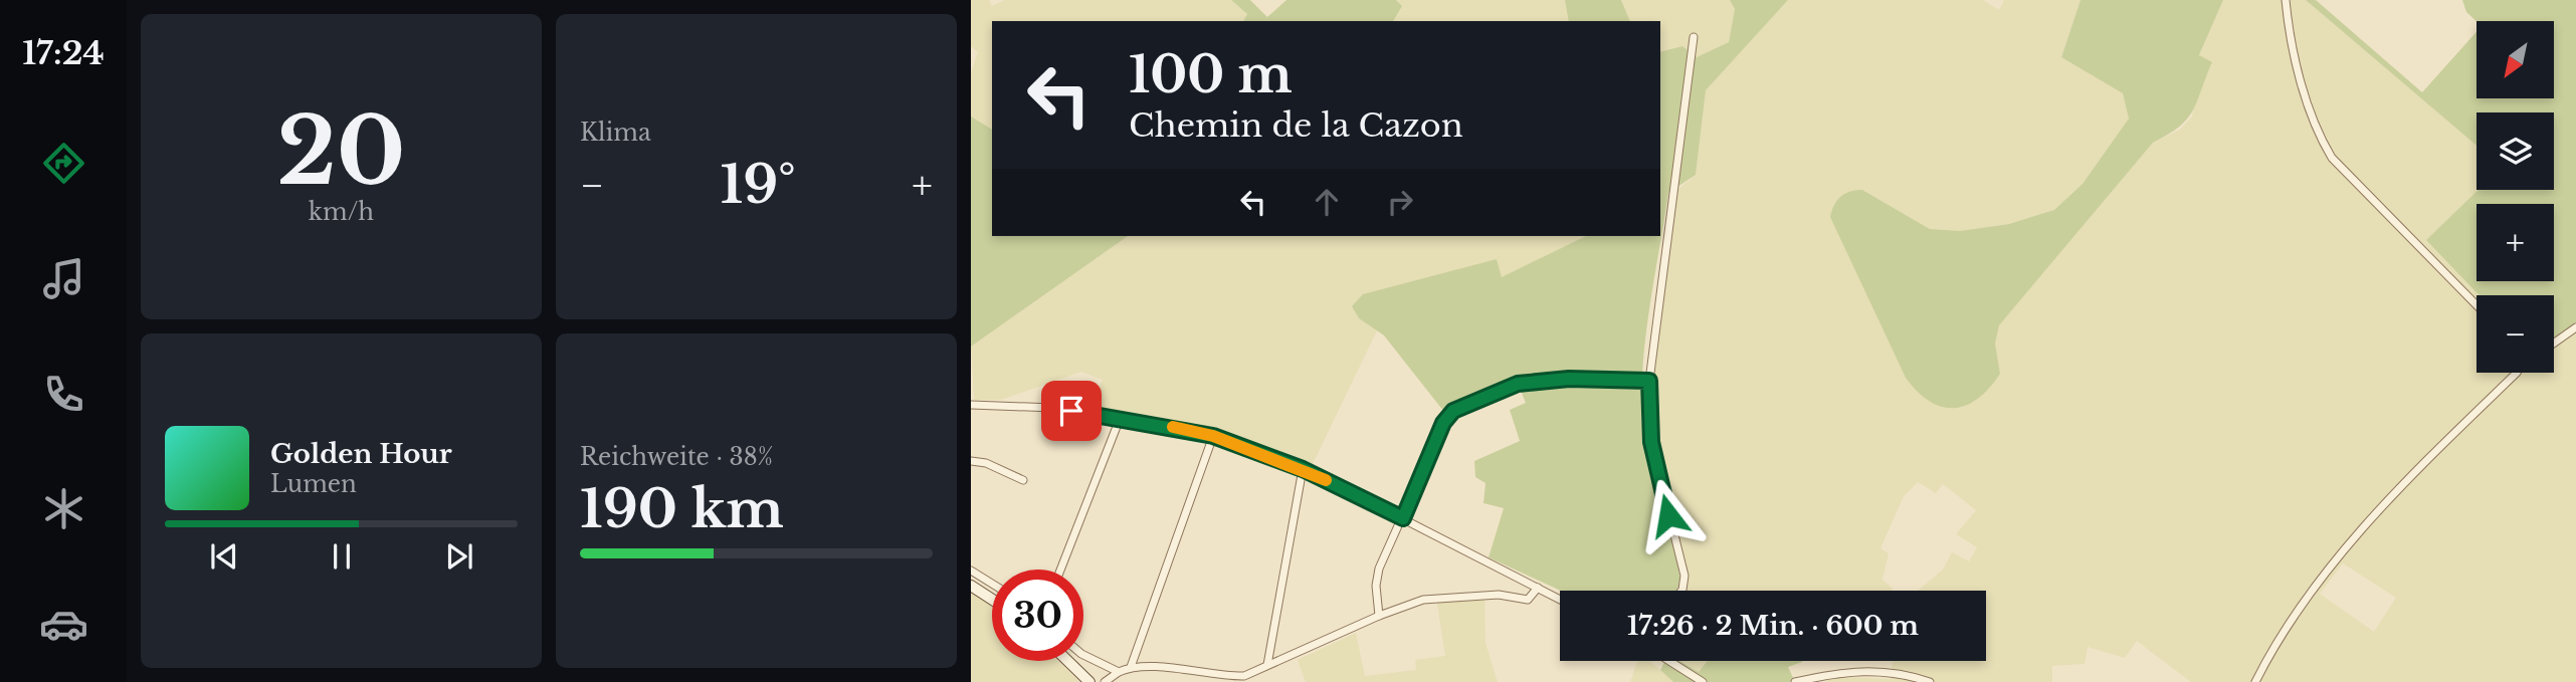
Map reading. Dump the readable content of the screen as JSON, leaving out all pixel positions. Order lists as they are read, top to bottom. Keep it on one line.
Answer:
{"north":"bottom left","page":{"tabs":"17:24","tile":[["20","km/h"],"Klima",["Reichweite · 38%","190 km"]],"map_buttons":["+","−"],"turn":["100 m","Chemin de la Cazon"],"heat":["−","19°","+"],"song":["Golden Hour","Lumen"],"limit":"30","trip":"17:26 · 2 Min. · 600 m"}}
